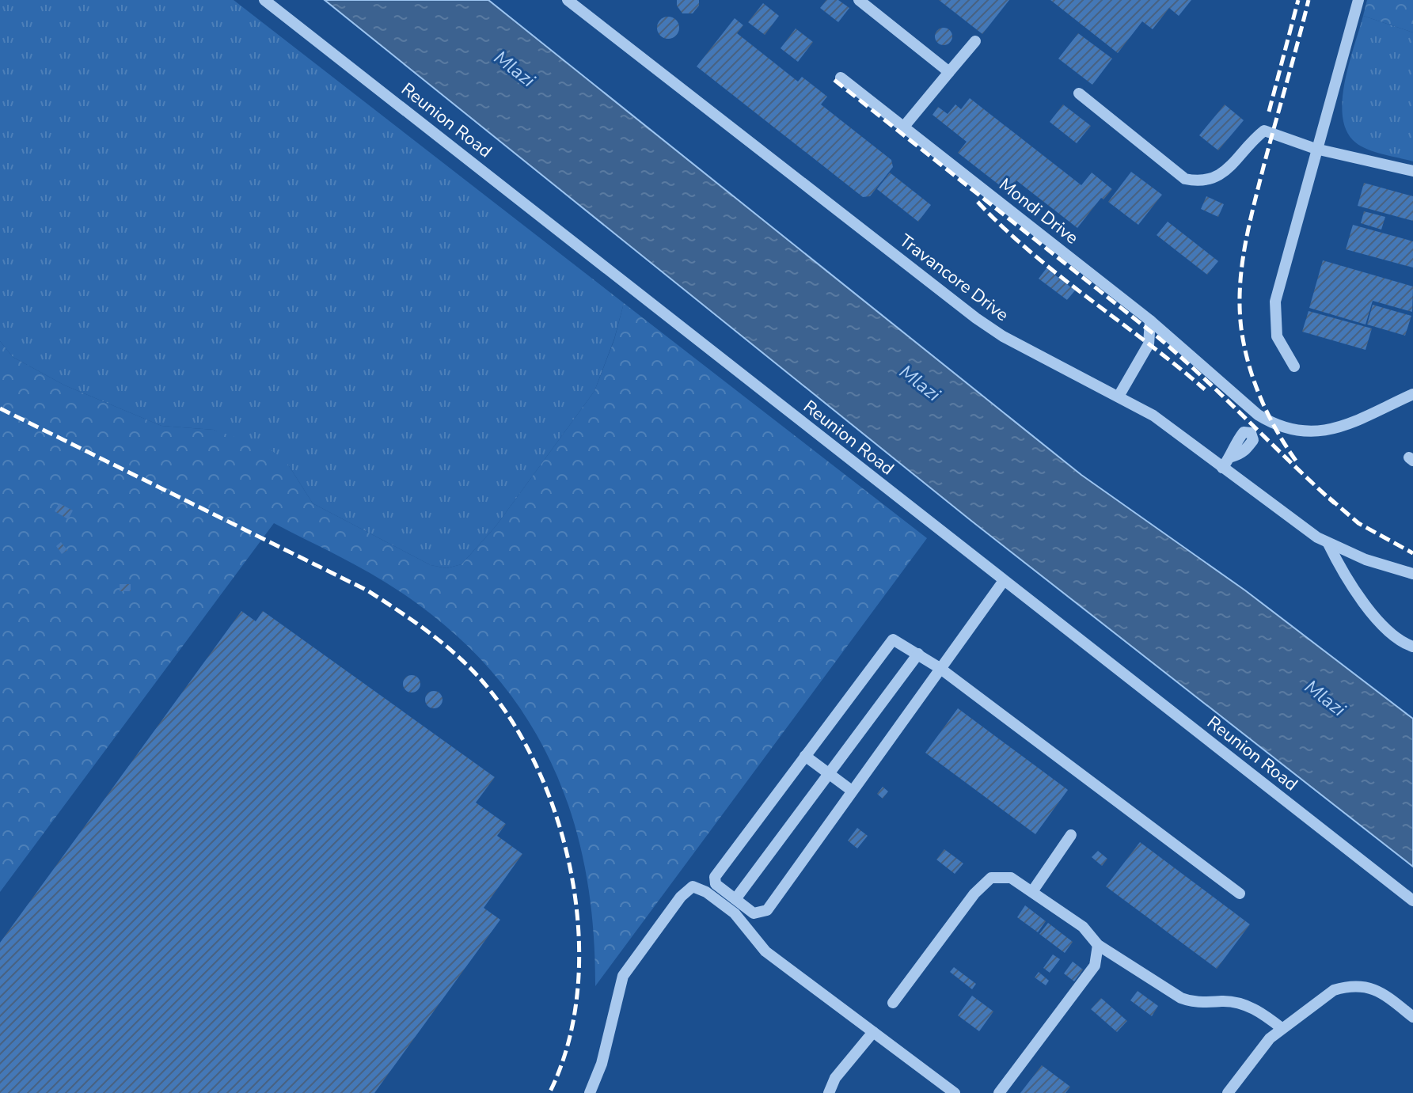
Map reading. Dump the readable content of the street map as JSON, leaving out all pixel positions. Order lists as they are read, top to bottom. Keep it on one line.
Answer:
{"streets":{"street":["Reunion Road","Mondi Drive","Travancore Drive"]},"water":["Mlazi"]}
